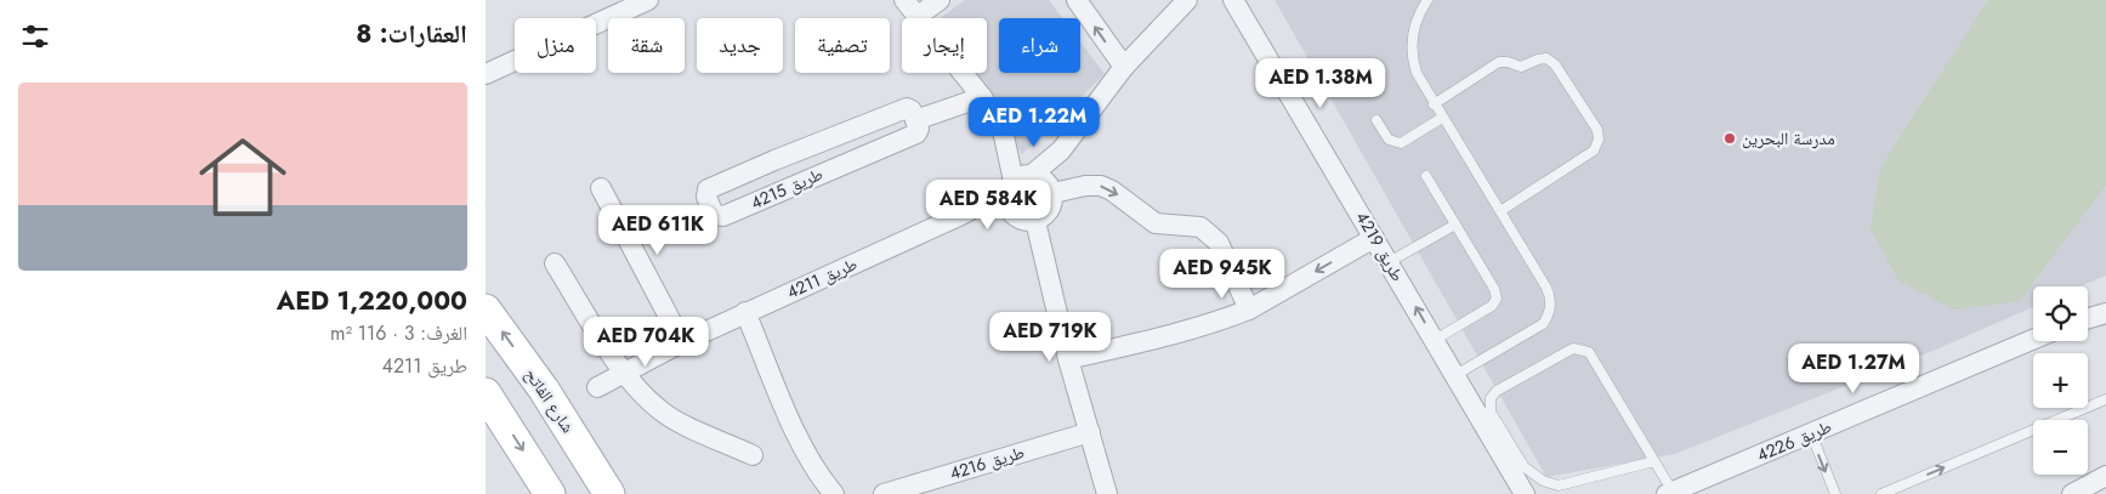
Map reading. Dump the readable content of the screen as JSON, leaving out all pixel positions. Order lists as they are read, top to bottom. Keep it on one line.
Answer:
{"streets":{"main road":["شارع الفاتح"],"street":["طريق 4215","طريق 4219","طريق 4211","طريق 4226","طريق 4216"]},"places":["مدرسة البحرين"],"page":{"heading":"العقارات: 8","chip":["شراء","إيجار","تصفية","جديد","شقة","منزل"],"price":["AED 1.38M","AED 1.22M","AED 584K","AED 611K","AED 945K","AED 719K","AED 704K","AED 1.27M"],"list":[{"name":"AED 1,220,000","note":"الغرف: 3 · 116 m² · طريق 4211"}],"map_buttons":["+","−"]}}
